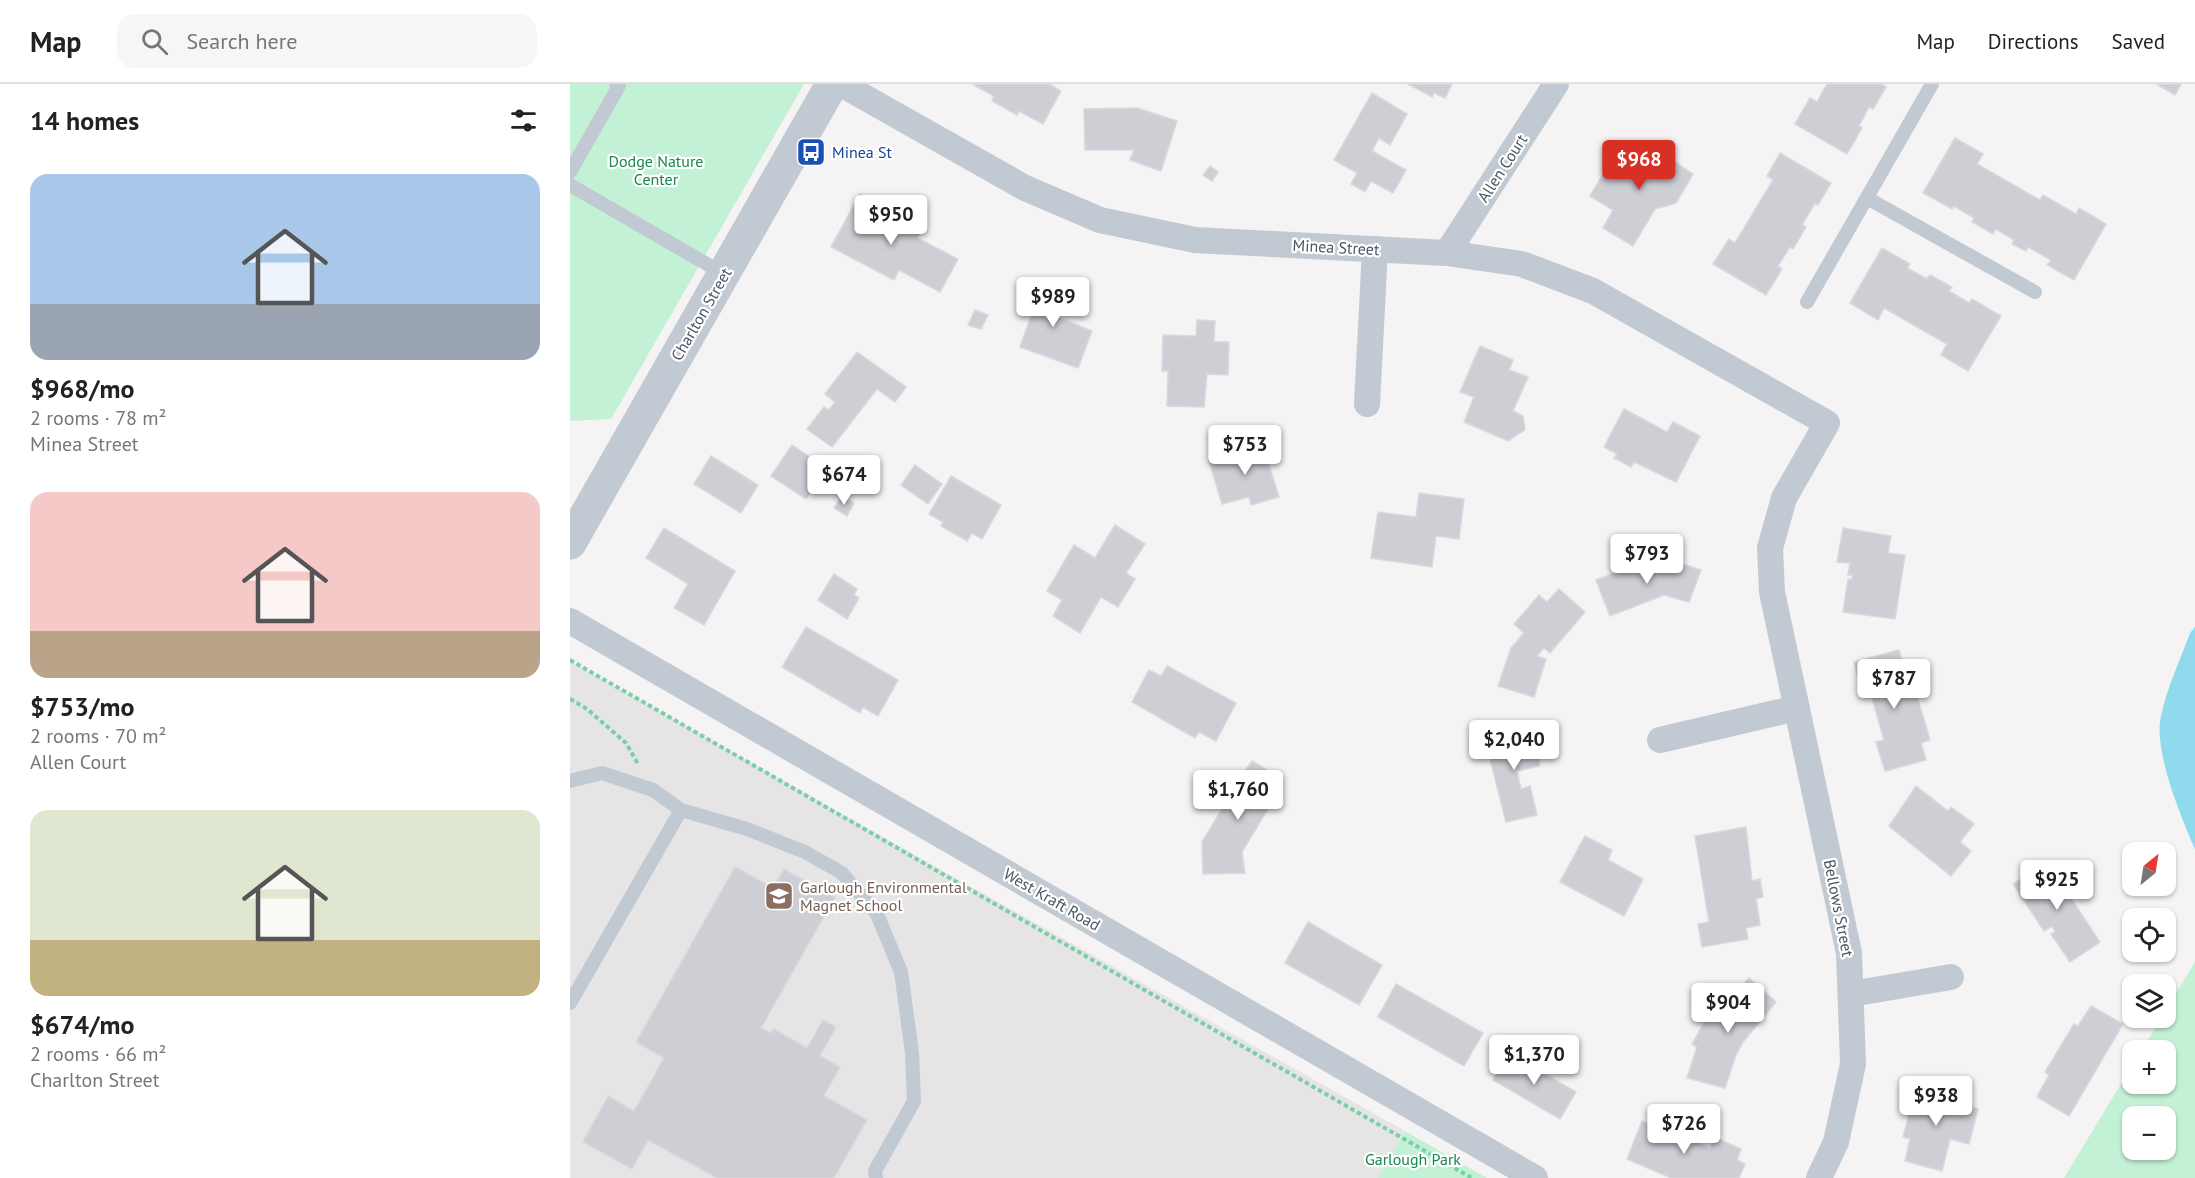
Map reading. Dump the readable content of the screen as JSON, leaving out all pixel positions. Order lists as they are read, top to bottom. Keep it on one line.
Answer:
{"streets":{"street":["Allen Court","Minea Street","Charlton Street","West Kraft Road","Bellows Street"]},"crossings":[["Allen Court","Minea Street"],["Minea Street","Bellows Street"]],"parks":["Dodge Nature Center","Garlough Park"],"places":{"bus stop":["Minea St"],"school or university":["Garlough Environmental Magnet School"]},"north":"top right","page":{"header":"Map","search":"Search here","nav":["Map","Directions","Saved"],"heading":"14 homes","price":["$968","$950","$989","$753","$674","$793","$787","$2,040","$1,760","$925","$904","$1,370","$938","$726"],"list":[{"name":"$968/mo","note":"2 rooms · 78 m² · Minea Street"},{"name":"$753/mo","note":"2 rooms · 70 m² · Allen Court"},{"name":"$674/mo","note":"2 rooms · 66 m² · Charlton Street"}],"map_buttons":["+","−"]}}
